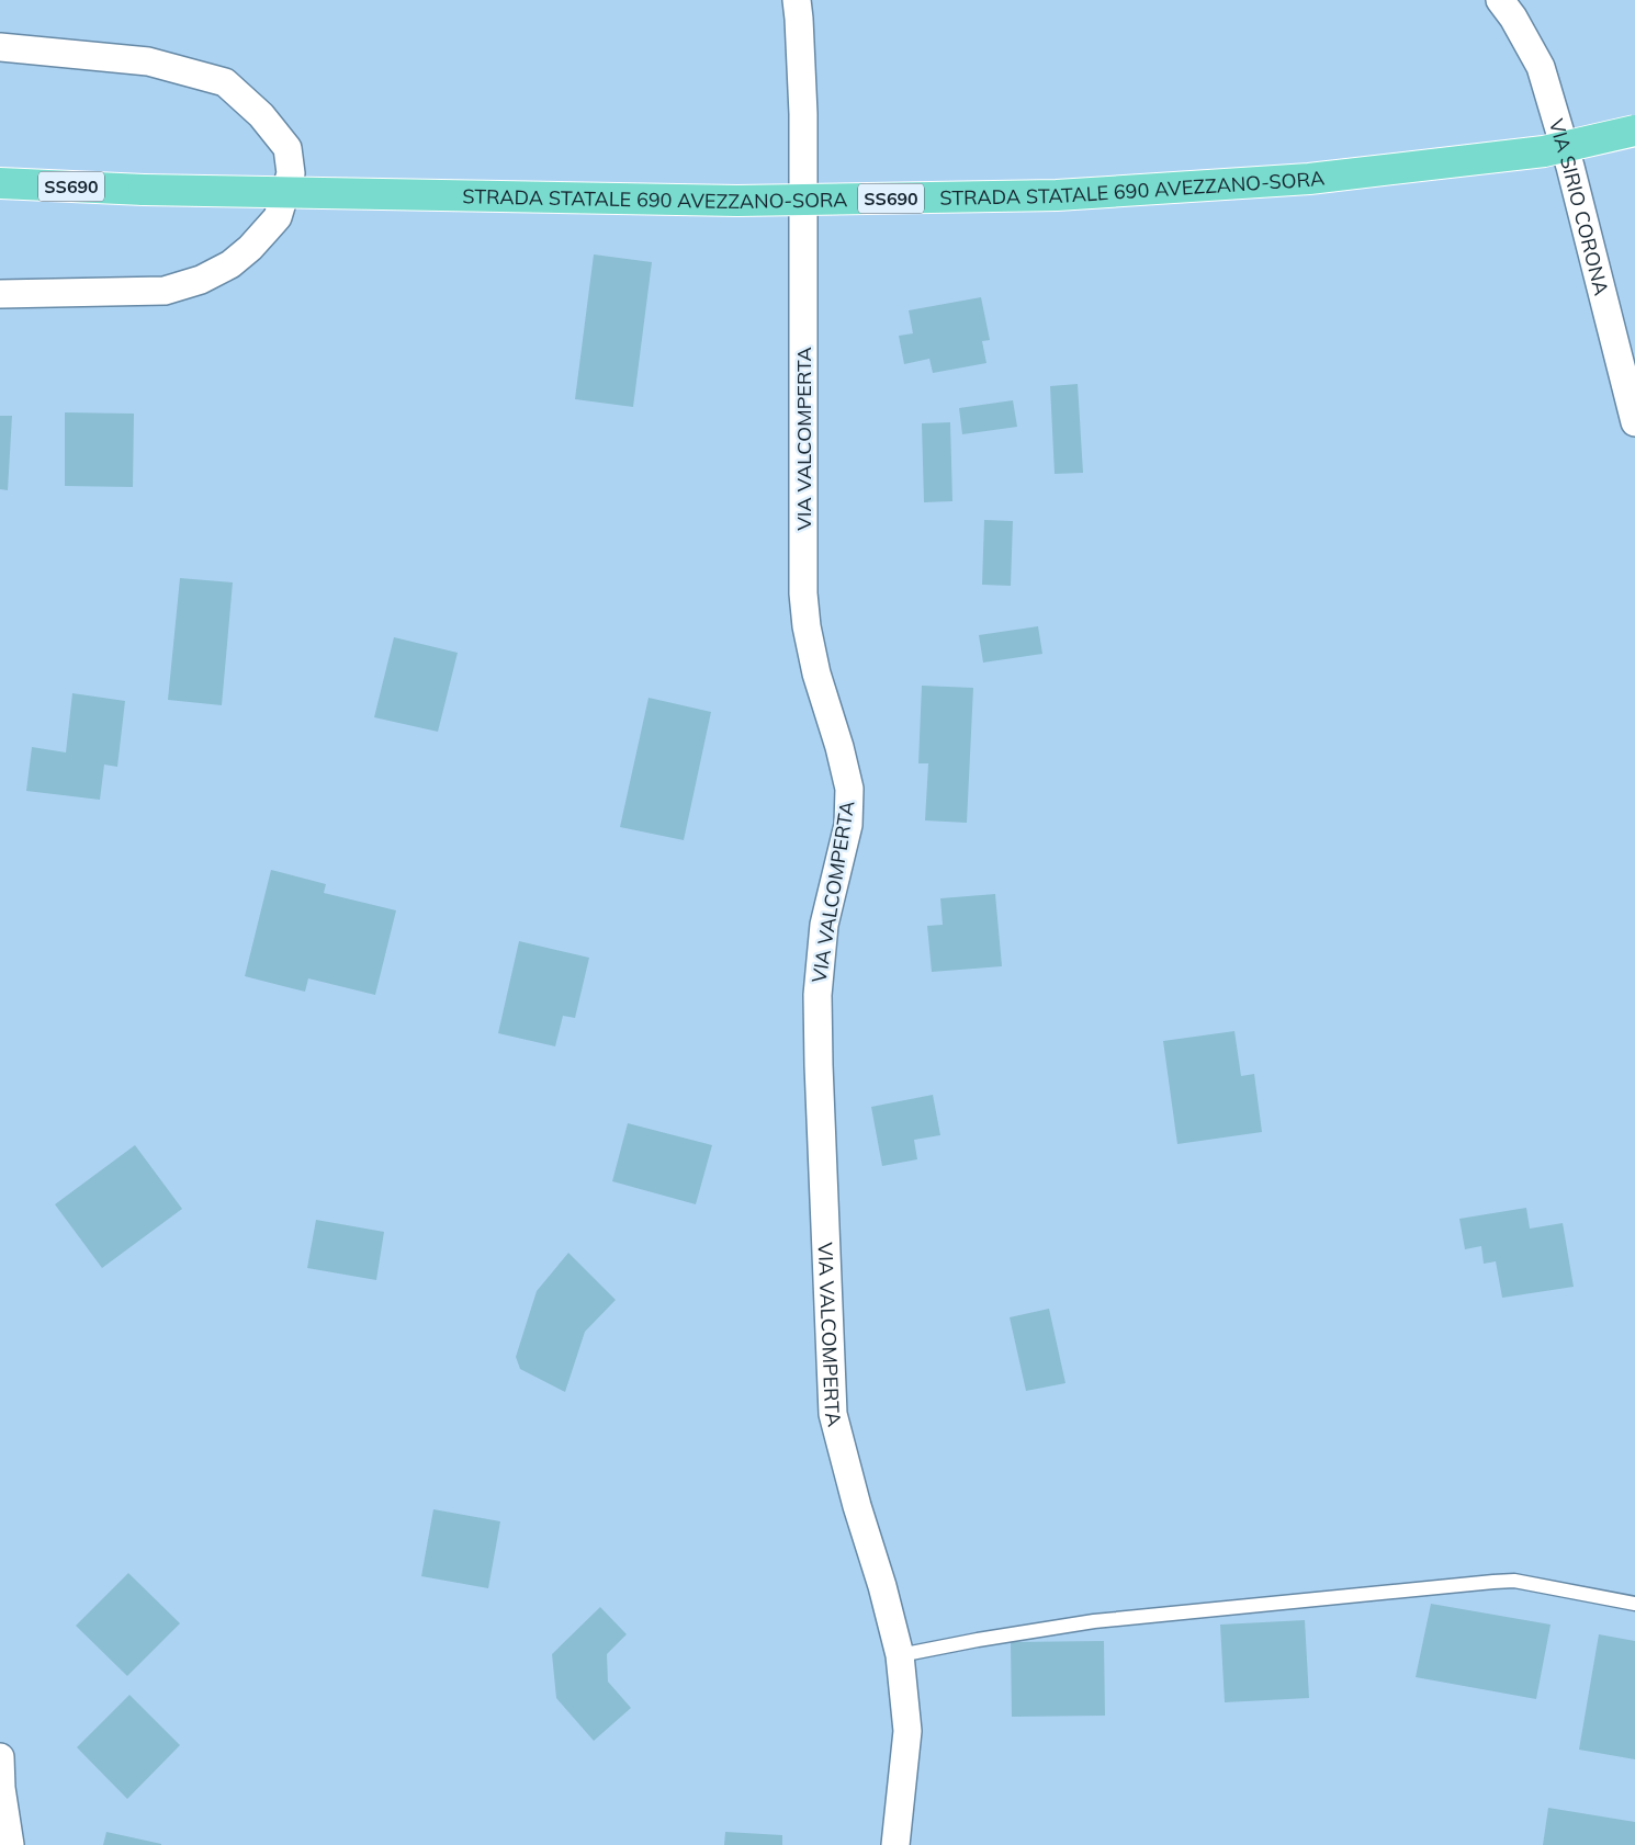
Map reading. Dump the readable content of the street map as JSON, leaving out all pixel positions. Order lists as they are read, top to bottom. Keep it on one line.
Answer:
{"streets":{"highway":["SS690","STRADA STATALE 690 AVEZZANO-SORA"],"street":["VIA SIRIO CORONA","VIA VALCOMPERTA"]}}
